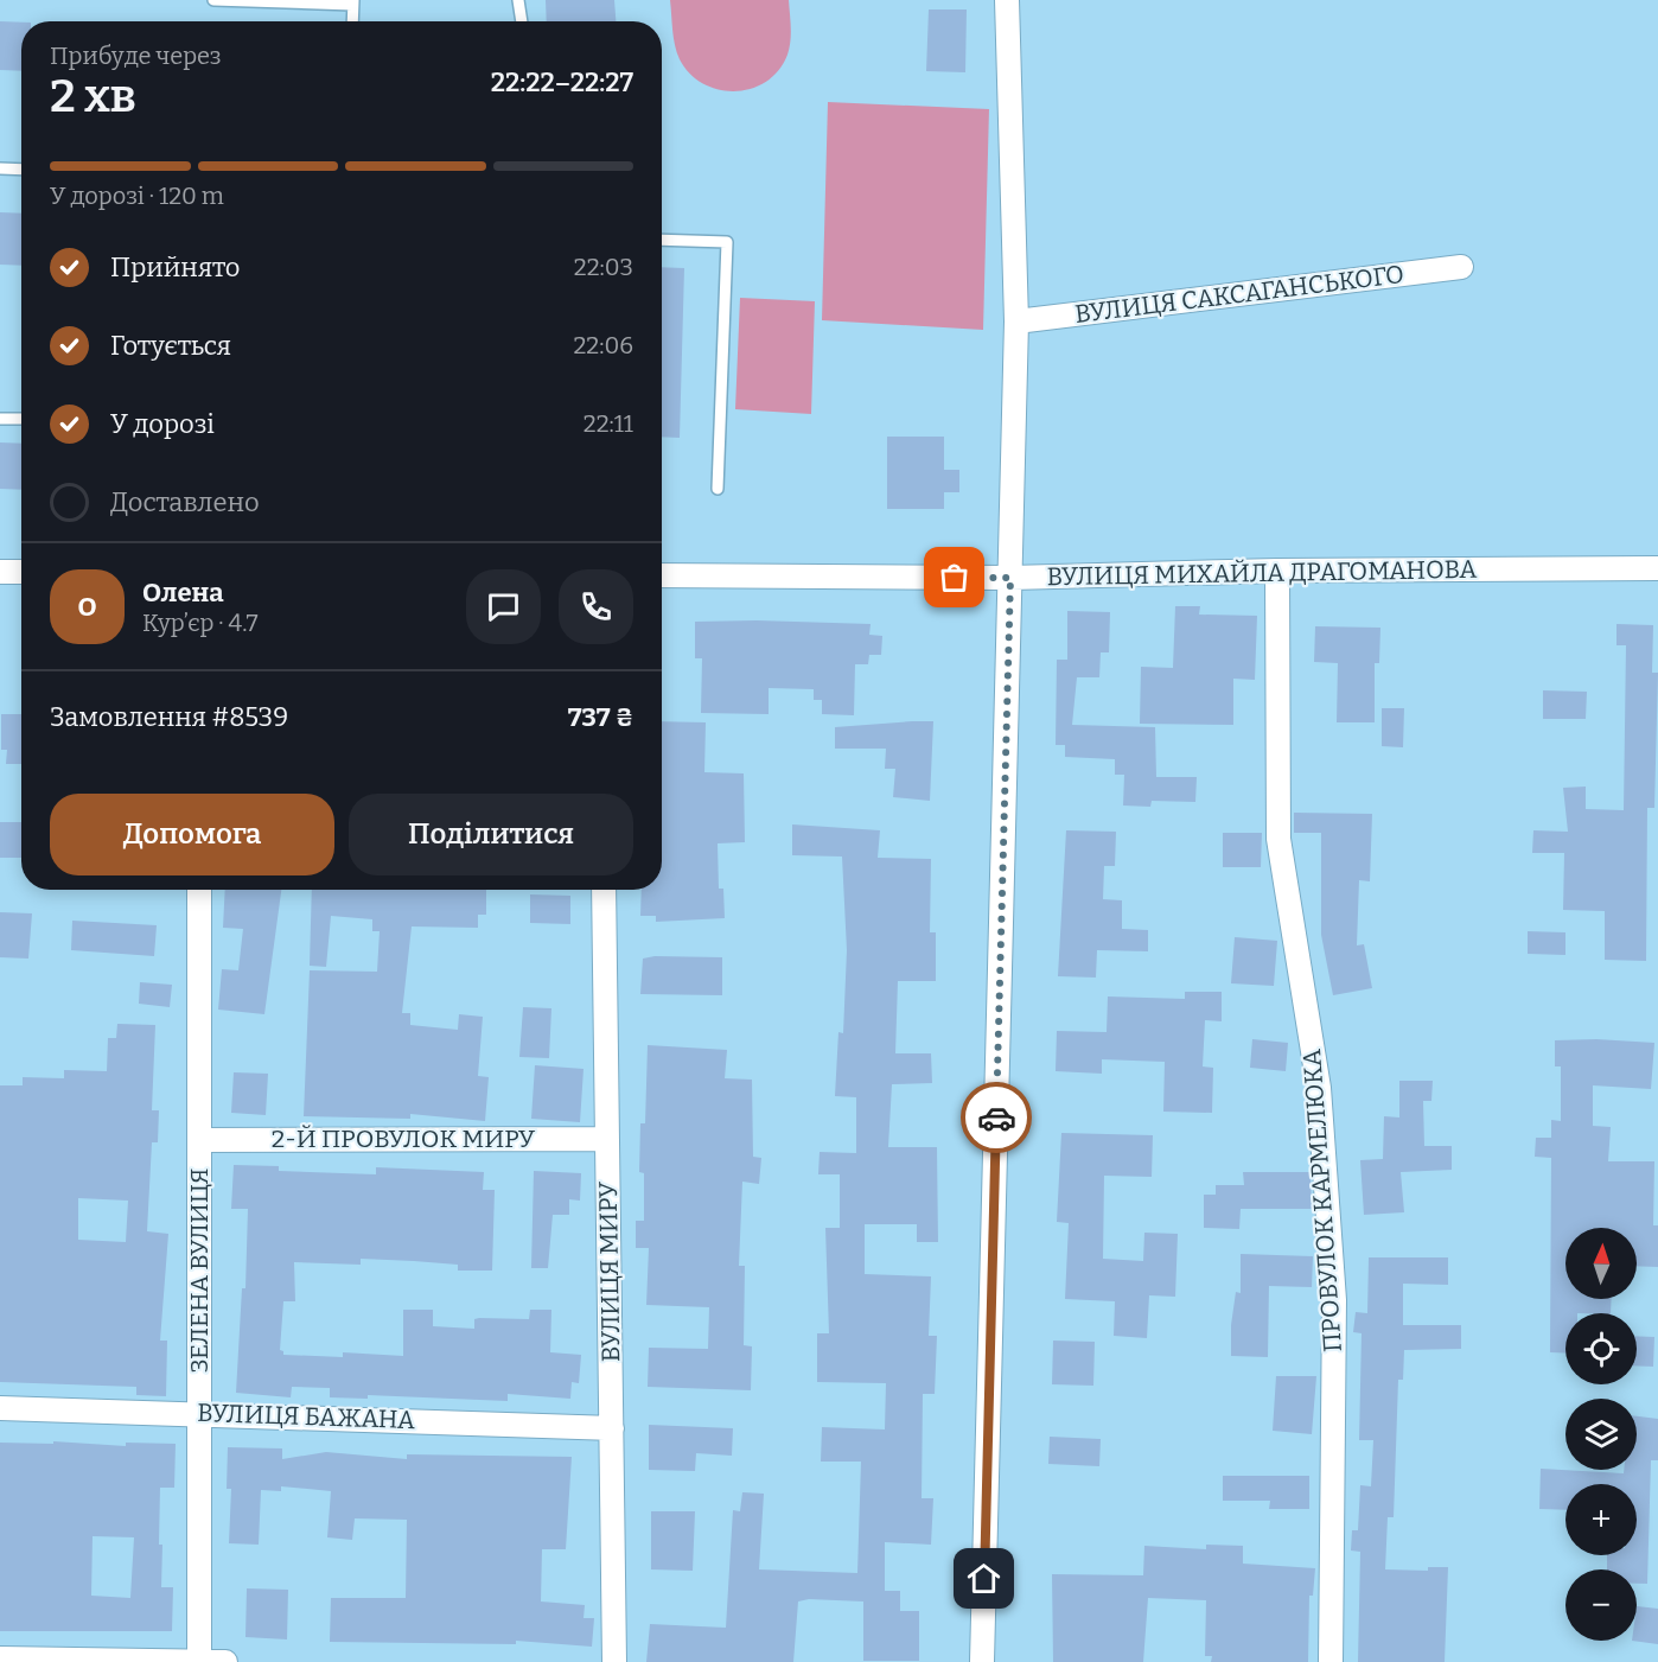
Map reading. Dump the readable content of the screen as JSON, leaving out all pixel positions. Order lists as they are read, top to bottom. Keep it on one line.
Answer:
{"streets":{"street":["ВУЛИЦЯ САКСАГАНСЬКОГО","ВУЛИЦЯ МИХАЙЛА ДРАГОМАНОВА","2-Й ПРОВУЛОК МИРУ","ПРОВУЛОК КАРМЕЛЮКА","ЗЕЛЕНА ВУЛИЦЯ","ВУЛИЦЯ МИРУ","ВУЛИЦЯ БАЖАНА"]},"crossings":[["ВУЛИЦЯ МИХАЙЛА ДРАГОМАНОВА","ПРОВУЛОК КАРМЕЛЮКА"],["2-Й ПРОВУЛОК МИРУ","ЗЕЛЕНА ВУЛИЦЯ"],["2-Й ПРОВУЛОК МИРУ","ВУЛИЦЯ МИРУ"],["ЗЕЛЕНА ВУЛИЦЯ","ВУЛИЦЯ БАЖАНА"],["ВУЛИЦЯ МИРУ","ВУЛИЦЯ БАЖАНА"]],"north":"top","page":{"heading":["2 хв","Прибуде через","22:22–22:27"],"panel":["Олена","Кур’єр · 4.7","Замовлення #8539","737 ₴"],"bar":"У дорозі · 120 m","list":[["Прийнято","22:03"],["Готується","22:06"],["У дорозі","22:11"],"Доставлено"],"round":"О","buttons":["Допомога","Поділитися"],"map_buttons":["+","−"]}}
